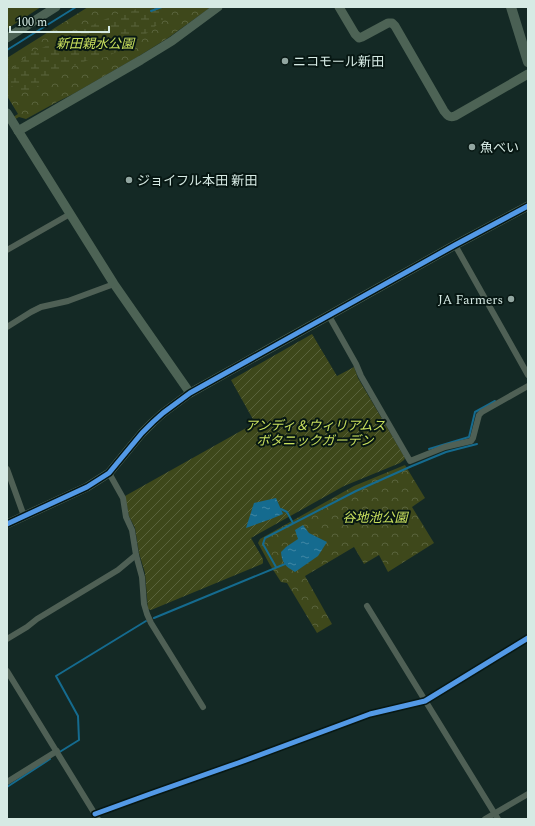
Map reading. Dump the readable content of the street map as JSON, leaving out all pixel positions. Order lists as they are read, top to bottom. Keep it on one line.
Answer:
{"parks":["新田親水公園","アンディ＆ウィリアムス ボタニックガーデン","谷地池公園"],"places":["ニコモール新田","魚べい","ジョイフル本田 新田","JA Farmers"],"scale_bar":"100 m"}
